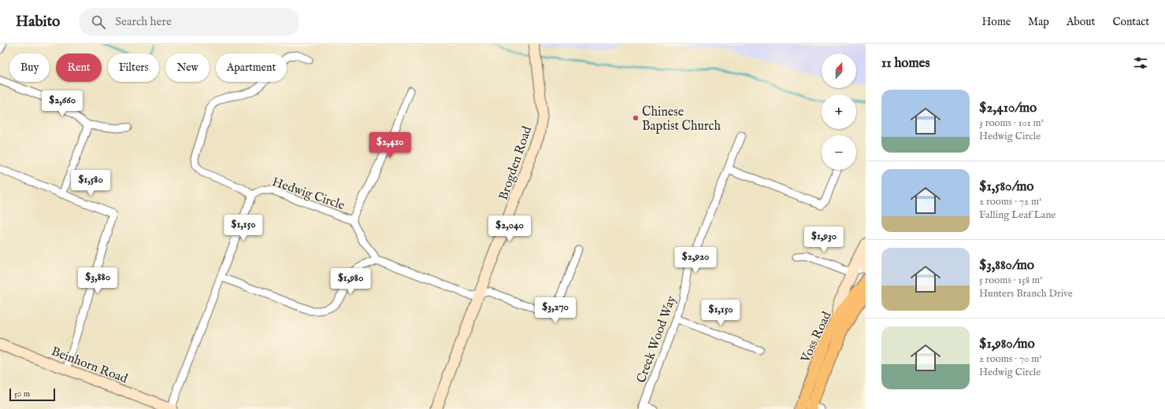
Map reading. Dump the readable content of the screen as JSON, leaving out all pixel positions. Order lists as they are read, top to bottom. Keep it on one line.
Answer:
{"streets":{"main road":["Voss Road"],"street":["Brogden Road","Hedwig Circle","Creek Wood Way","Beinhorn Road"]},"places":["Chinese Baptist Church"],"scale_bar":"50 m","north":"top","page":{"header":"Habito","search":"Search here","nav":["Home","Map","About","Contact"],"heading":"11 homes","map_buttons":["+","−"],"chip":["Buy","Rent","Filters","New","Apartment"],"list":[{"name":"$2,410/mo","note":"3 rooms · 101 m² · Hedwig Circle"},{"name":"$1,580/mo","note":"2 rooms · 72 m² · Falling Leaf Lane"},{"name":"$3,880/mo","note":"5 rooms · 158 m² · Hunters Branch Drive"},{"name":"$1,980/mo","note":"2 rooms · 70 m² · Hedwig Circle"}],"price":["$2,660","$2,410","$1,580","$1,150","$2,040","$1,930","$2,920","$3,880","$1,980","$3,270","$1,150"],"scale":"50 m"}}
